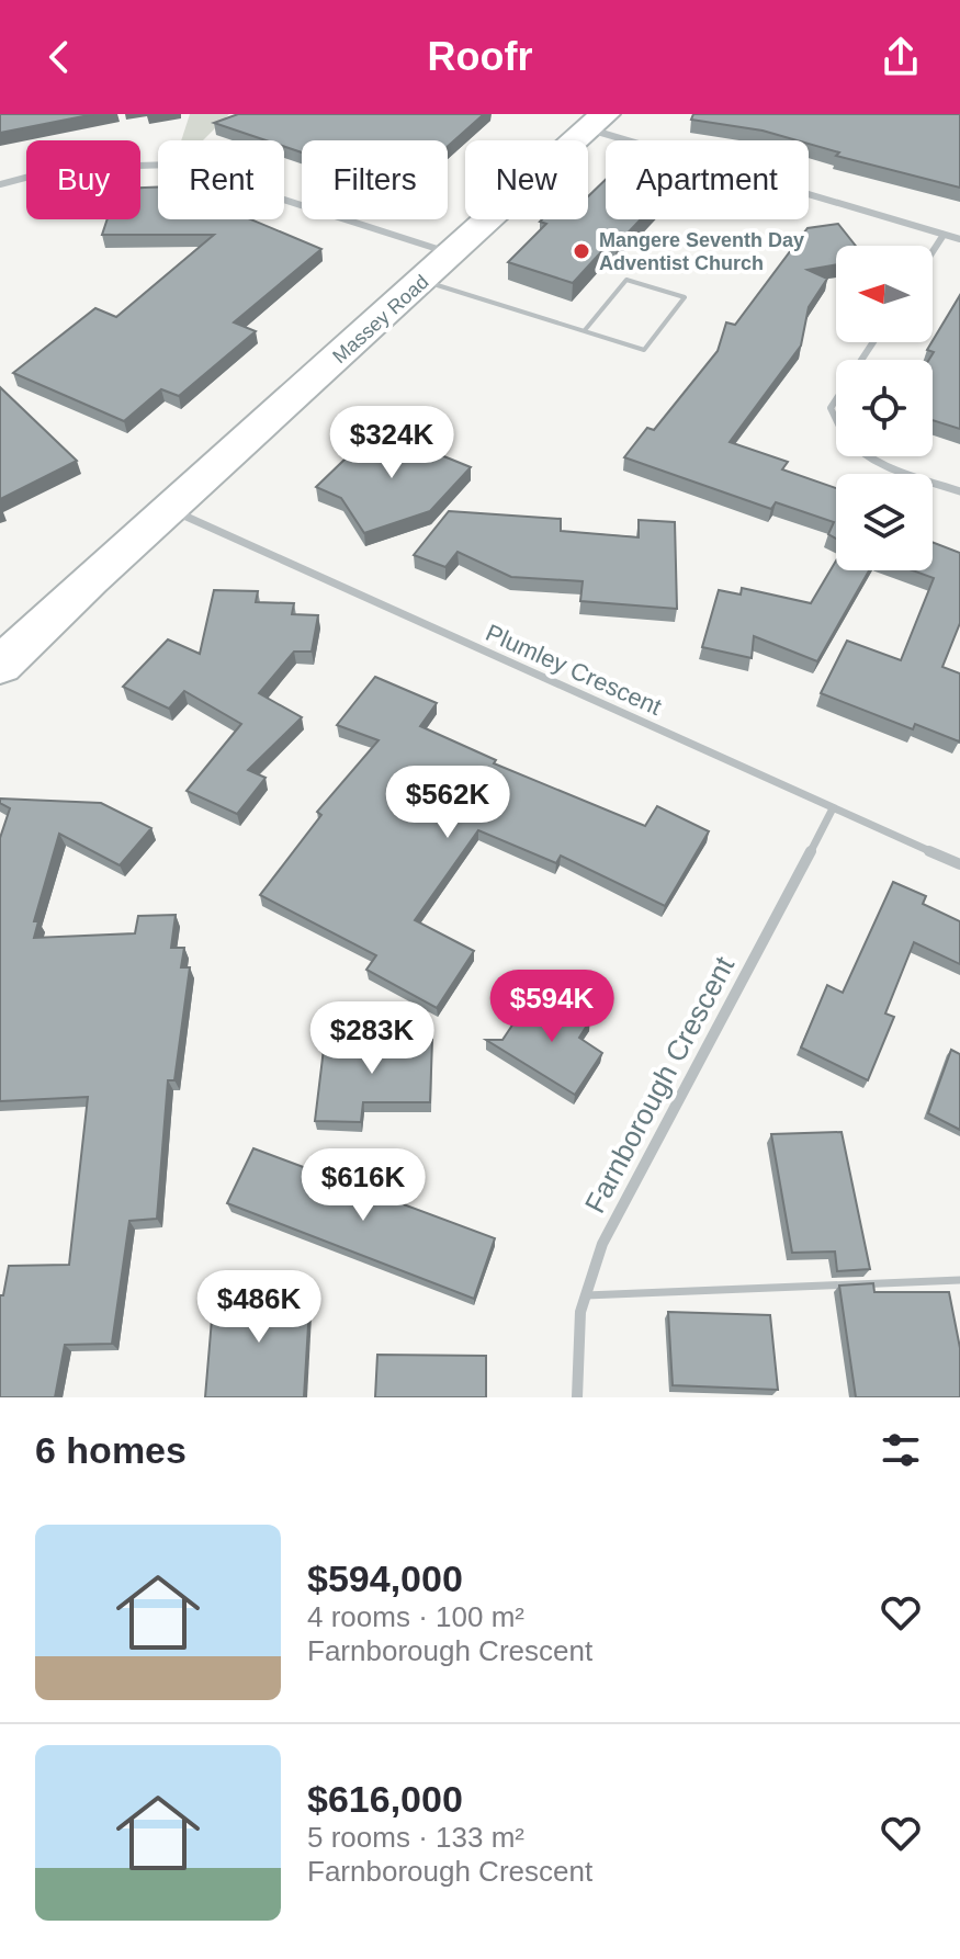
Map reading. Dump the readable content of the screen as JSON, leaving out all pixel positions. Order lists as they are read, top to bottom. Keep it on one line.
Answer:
{"streets":{"main road":["Massey Road"],"street":["Plumley Crescent","Farnborough Crescent"]},"crossings":[["Massey Road","Plumley Crescent"],["Plumley Crescent","Farnborough Crescent"]],"places":["Mangere Seventh Day Adventist Church"],"north":"left","page":{"header":"Roofr","chip":["Buy","Rent","Filters","New","Apartment"],"price":["$324K","$562K","$594K","$283K","$616K","$486K"],"heading":"6 homes","list":[{"name":"$594,000","note":"4 rooms · 100 m² · Farnborough Crescent"},{"name":"$616,000","note":"5 rooms · 133 m² · Farnborough Crescent"}]}}
